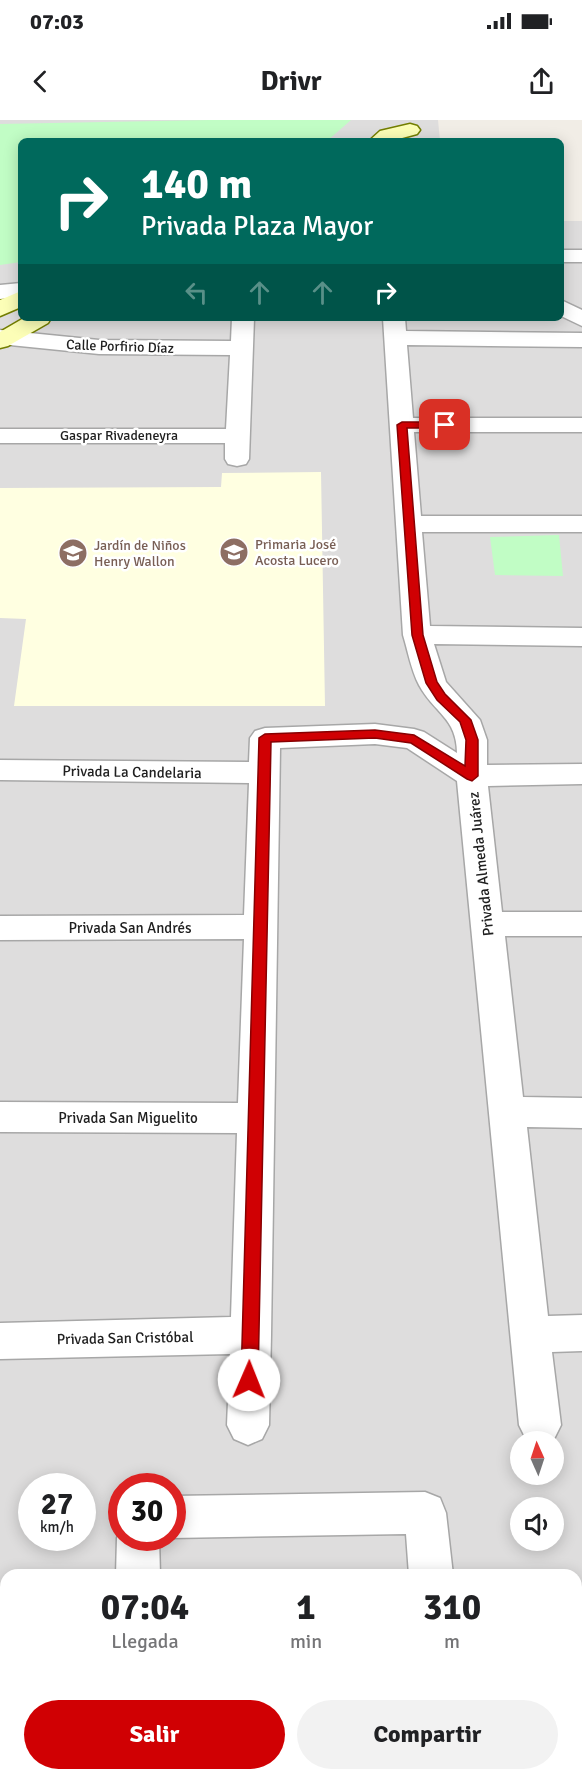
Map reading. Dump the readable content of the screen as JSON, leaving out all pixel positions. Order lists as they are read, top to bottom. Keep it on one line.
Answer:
{"streets":{"street":["Calle Porfirio Díaz","Gaspar Rivadeneyra","Privada La Candelaria","Privada Almeda Juárez","Privada San Andrés","Privada San Miguelito","Privada San Cristóbal"]},"crossings":[["Calle Porfirio Díaz","Gaspar Rivadeneyra"]],"places":{"school or university":["Primaria José Acosta Lucero","Jardín de Niños Henry Wallon"]},"north":"top","page":{"status":"07:03","header":"Drivr","turn":["140 m","Privada Plaza Mayor"],"speed":"27 km/h","limit":"30","eta":["07:04","Llegada","1","min","310","m"],"buttons":["Salir","Compartir"]}}
